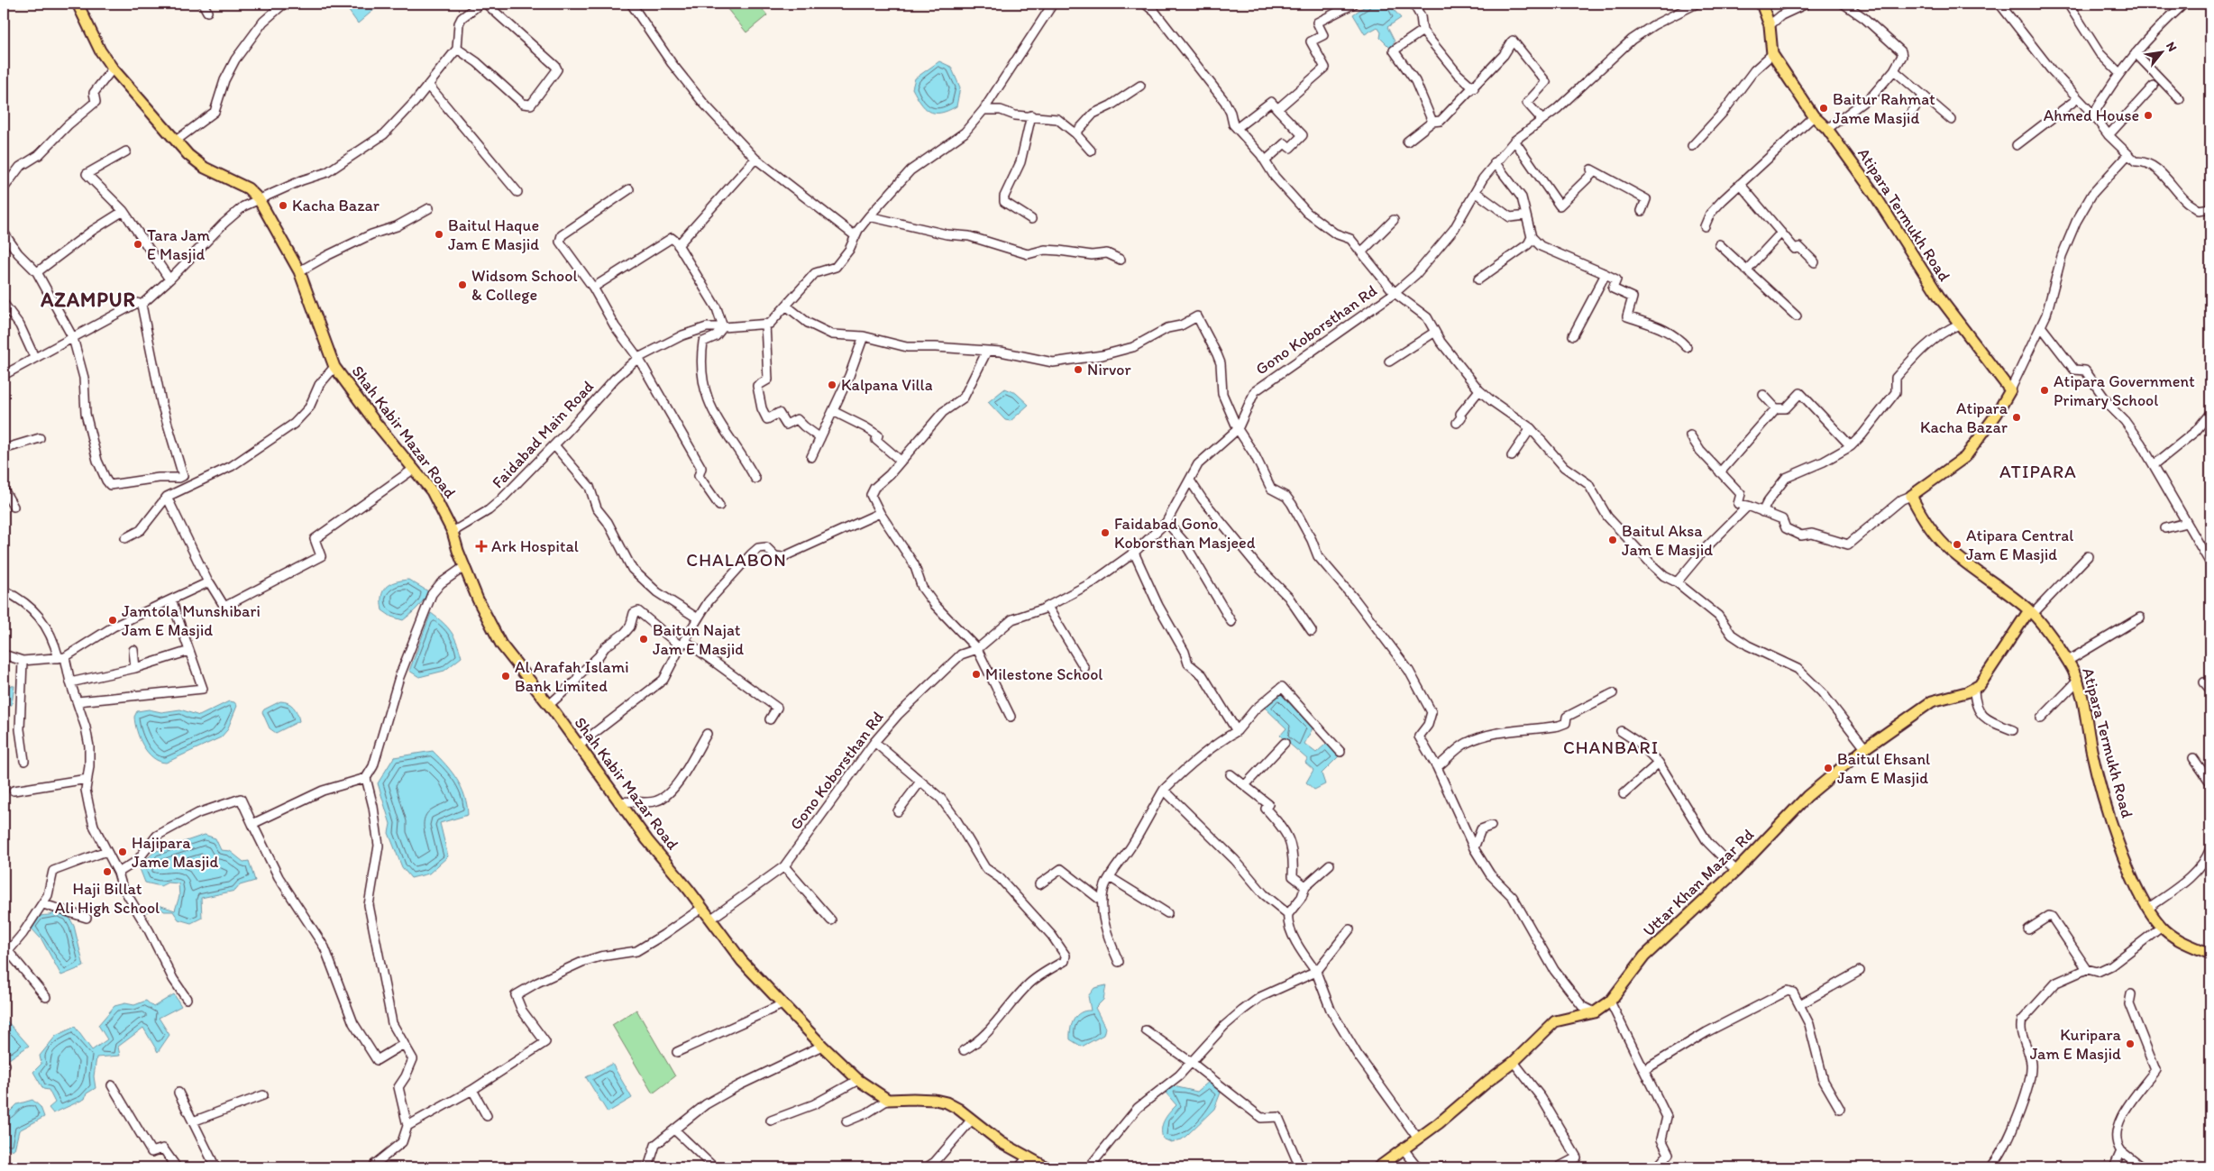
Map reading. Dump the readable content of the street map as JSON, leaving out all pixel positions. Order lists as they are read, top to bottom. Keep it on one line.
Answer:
{"streets":{"main road":["Atipara Termukh Road","Shah Kabir Mazar Road","Uttar Khan Mazar Rd"],"street":["Gono Koborsthan Rd","Faidabad Main Road"]},"crossings":[["Gono Koborsthan Rd","Shah Kabir Mazar Road"],["Shah Kabir Mazar Road","Faidabad Main Road"]],"districts":["AZAMPUR","ATIPARA","CHALABON","CHANBARI"],"places":{"other":["Baitur Rahmat Jame Masjid","Ahmed House","Kacha Bazar","Baitul Haque Jam E Masjid","Tara Jam E Masjid","Widsom School & College","Nirvor","Kalpana Villa","Atipara Government Primary School","Atipara Kacha Bazar","Faidabad Gono Koborsthan Masjeed","Baitul Aksa Jam E Masjid","Atipara Central Jam E Masjid","Jamtola Munshibari Jam E Masjid","Baitun Najat Jam E Masjid","Milestone School","Al Arafah Islami Bank Limited","Baitul Ehsanl Jam E Masjid","Hajipara Jame Masjid","Haji Billat Ali High School","Kuripara Jam E Masjid"],"health":["Ark Hospital"]},"north":"top right"}
